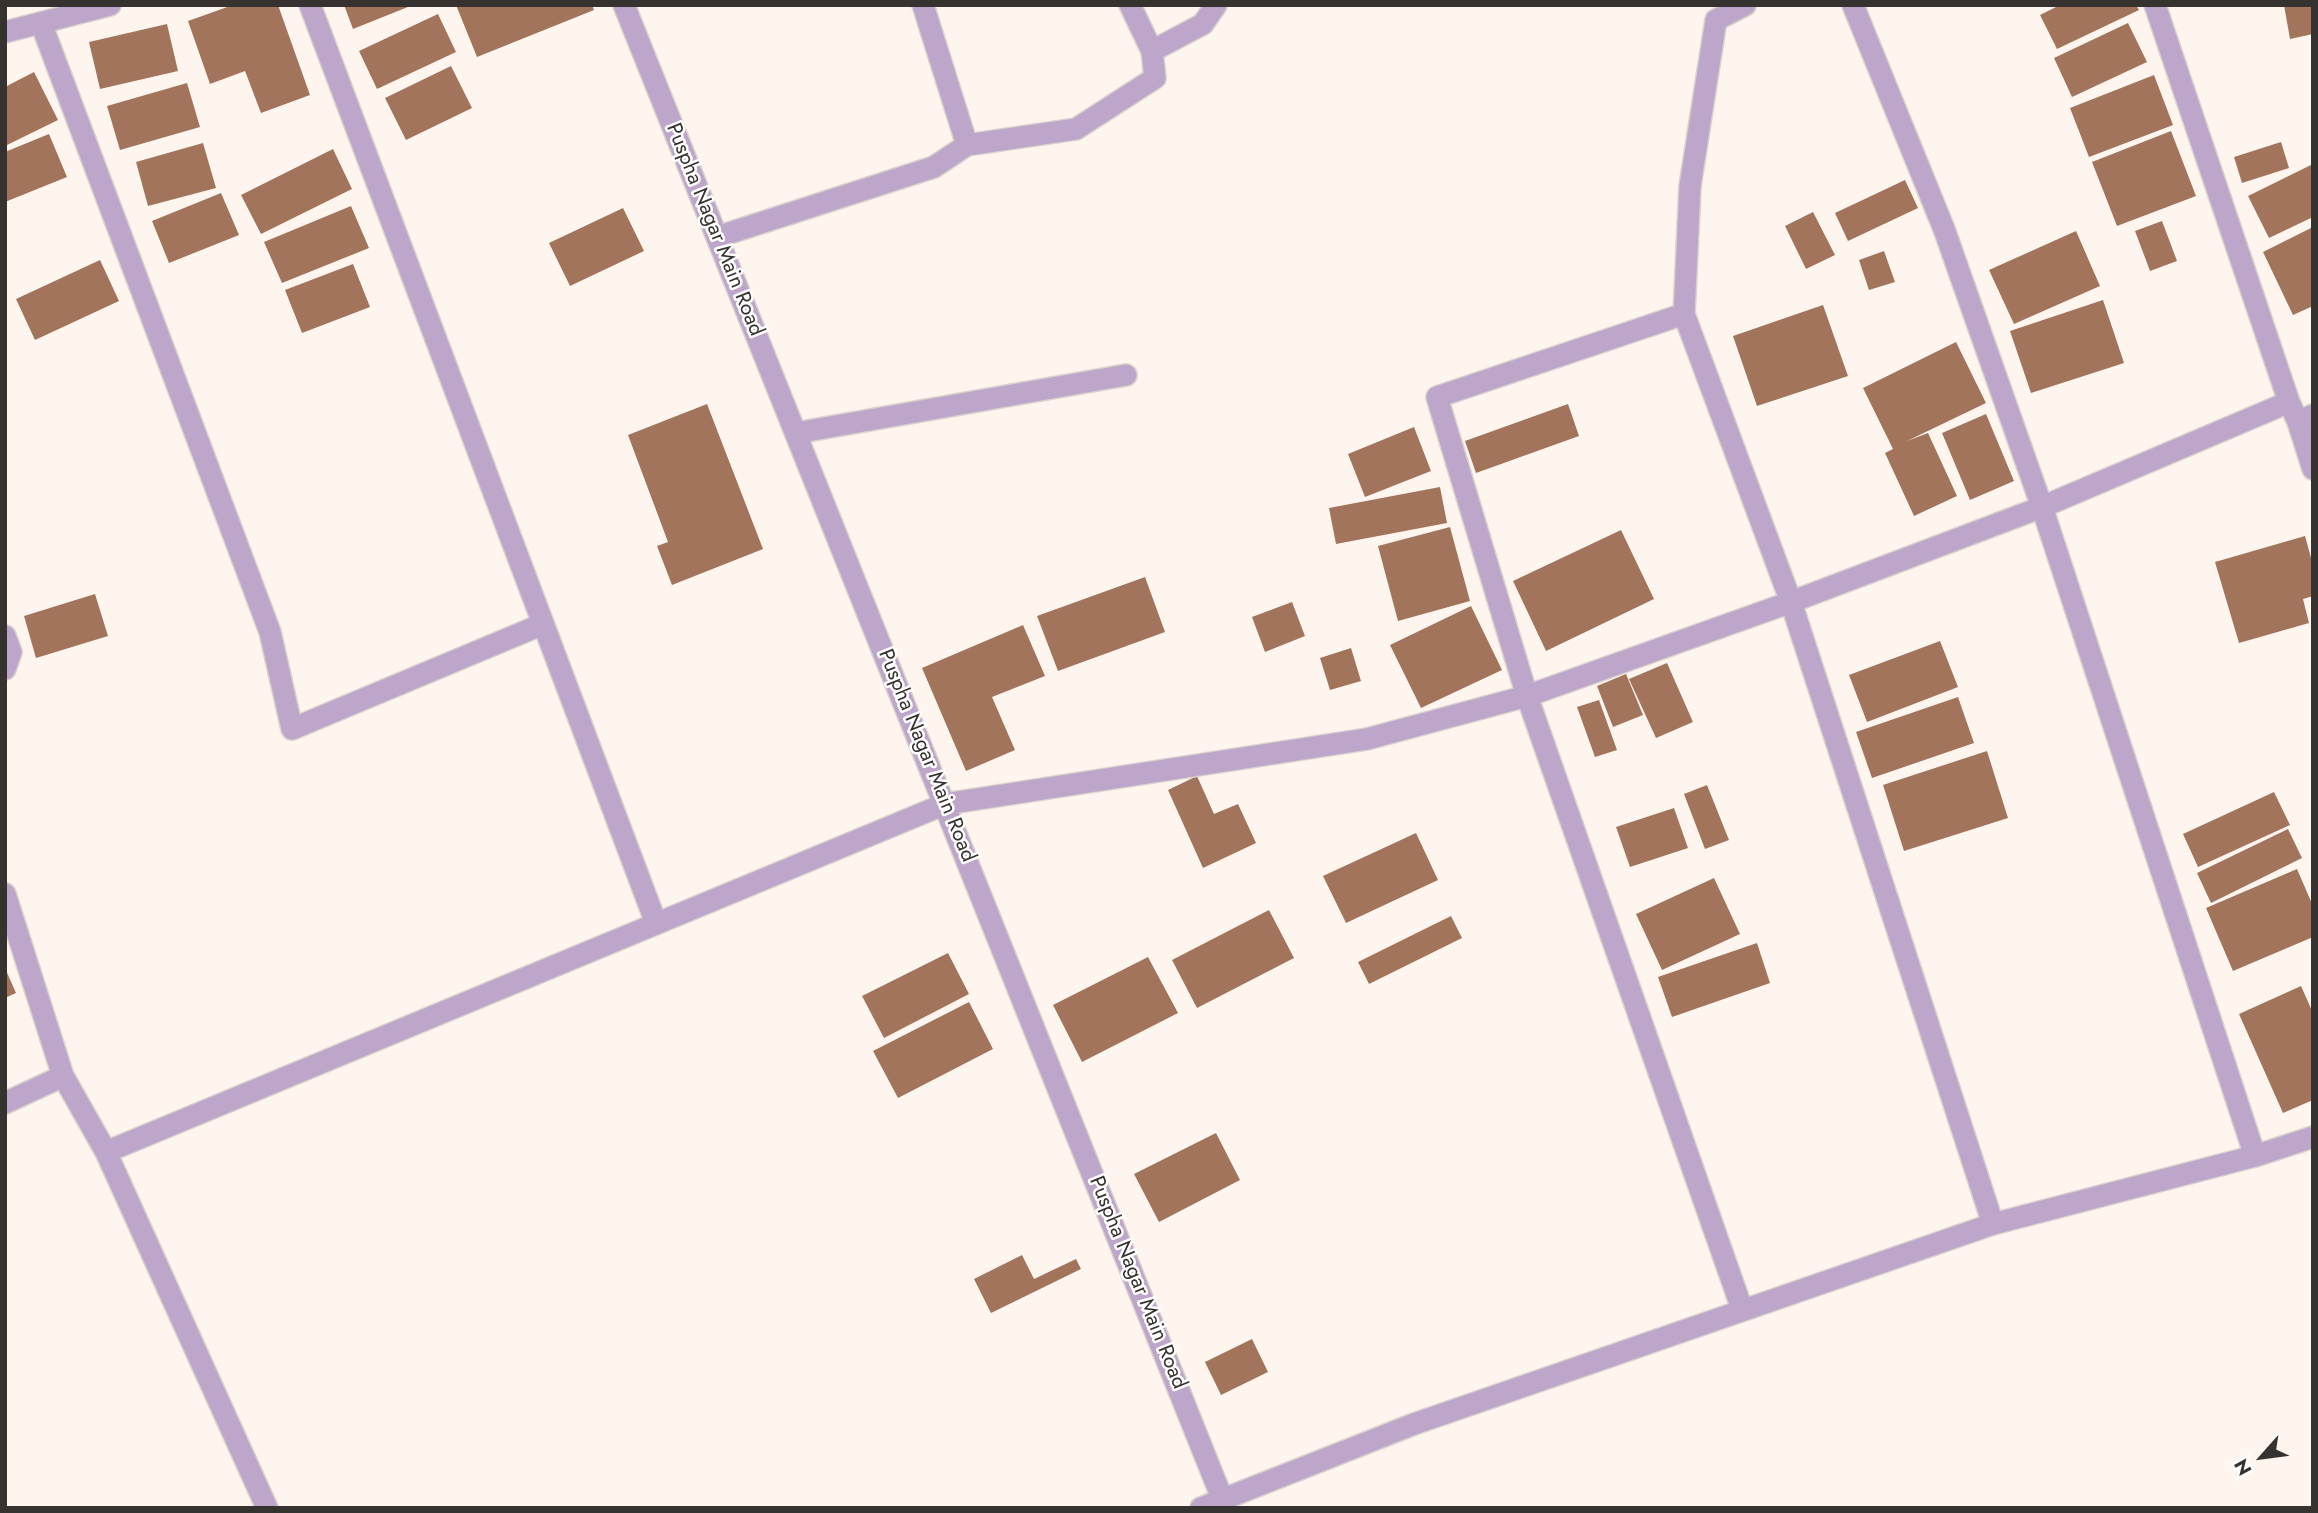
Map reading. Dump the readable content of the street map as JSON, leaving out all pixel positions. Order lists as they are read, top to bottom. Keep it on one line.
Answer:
{"streets":{"street":["Puspha Nagar Main Road"]},"north":"bottom left"}
